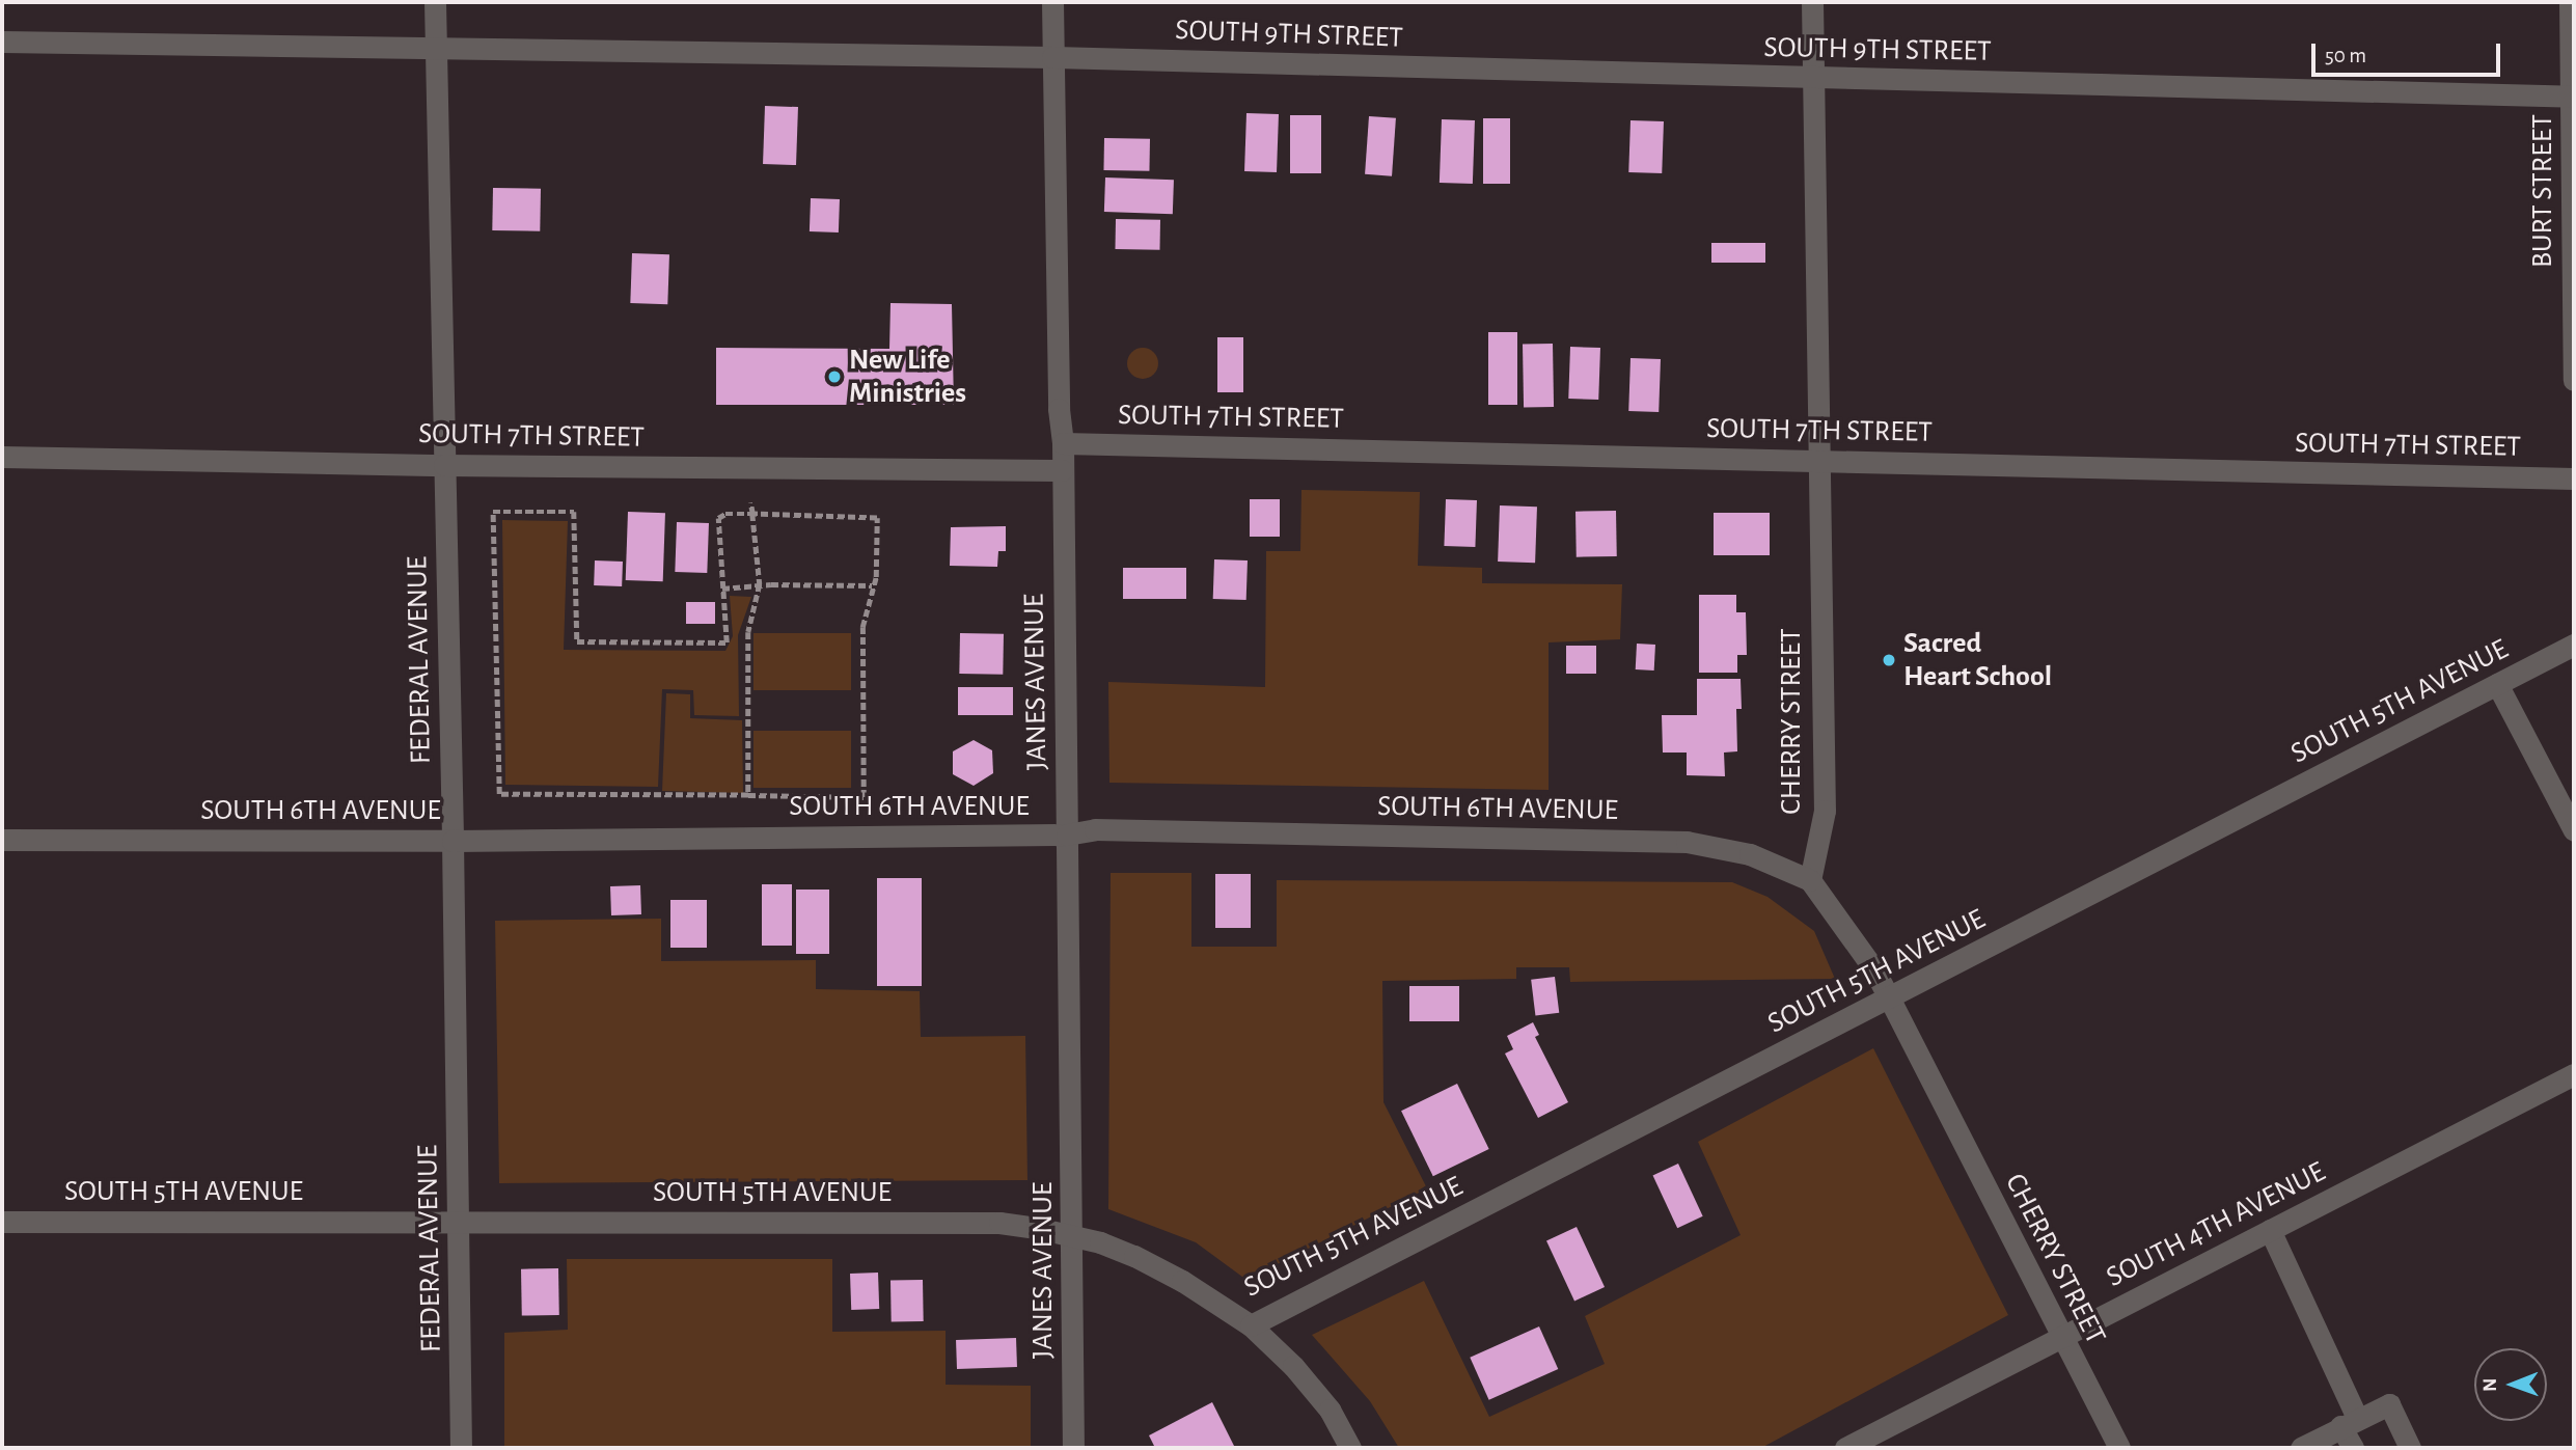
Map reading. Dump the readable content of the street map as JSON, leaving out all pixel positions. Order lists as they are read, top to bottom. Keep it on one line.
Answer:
{"streets":{"street":["SOUTH 9TH STREET","BURT STREET","SOUTH 7TH STREET","FEDERAL AVENUE","JANES AVENUE","SOUTH 5TH AVENUE","CHERRY STREET","SOUTH 6TH AVENUE","SOUTH 4TH AVENUE"]},"crossings":[["SOUTH 9TH STREET","BURT STREET"],["SOUTH 9TH STREET","FEDERAL AVENUE"],["SOUTH 9TH STREET","JANES AVENUE"],["SOUTH 9TH STREET","CHERRY STREET"],["SOUTH 7TH STREET","FEDERAL AVENUE"],["SOUTH 7TH STREET","JANES AVENUE"],["SOUTH 7TH STREET","CHERRY STREET"],["FEDERAL AVENUE","SOUTH 5TH AVENUE"],["FEDERAL AVENUE","SOUTH 6TH AVENUE"],["JANES AVENUE","SOUTH 5TH AVENUE"],["JANES AVENUE","SOUTH 6TH AVENUE"],["SOUTH 5TH AVENUE","CHERRY STREET"],["CHERRY STREET","SOUTH 6TH AVENUE"],["CHERRY STREET","SOUTH 4TH AVENUE"]],"places":["New Life Ministries","Sacred Heart School"],"scale_bar":"50 m","north":"left"}
